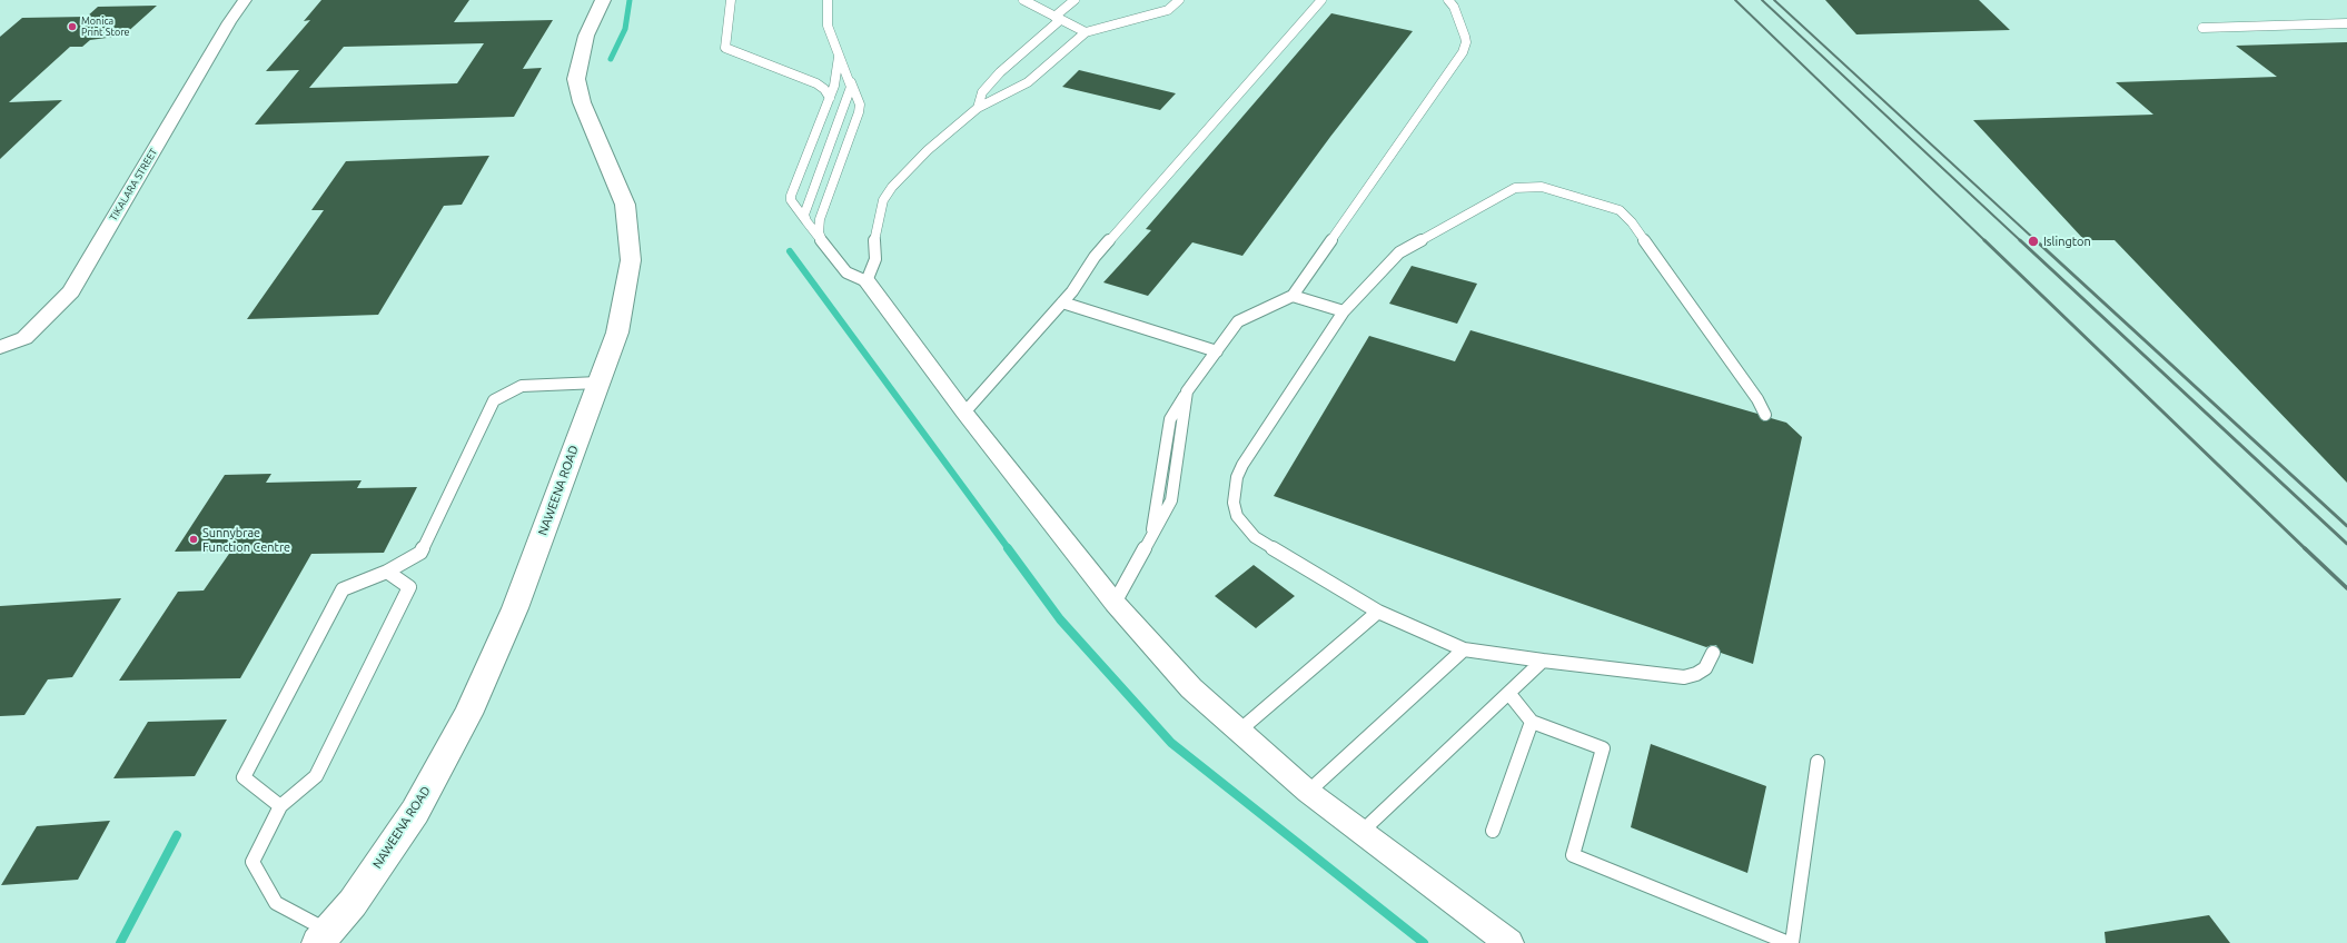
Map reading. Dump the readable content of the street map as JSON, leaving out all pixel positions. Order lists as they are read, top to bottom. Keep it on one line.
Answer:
{"streets":{"street":["TIKALARA STREET","NAWEENA ROAD"]},"places":["Monica Print Store","Islington","Sunnybrae Function Centre"]}
